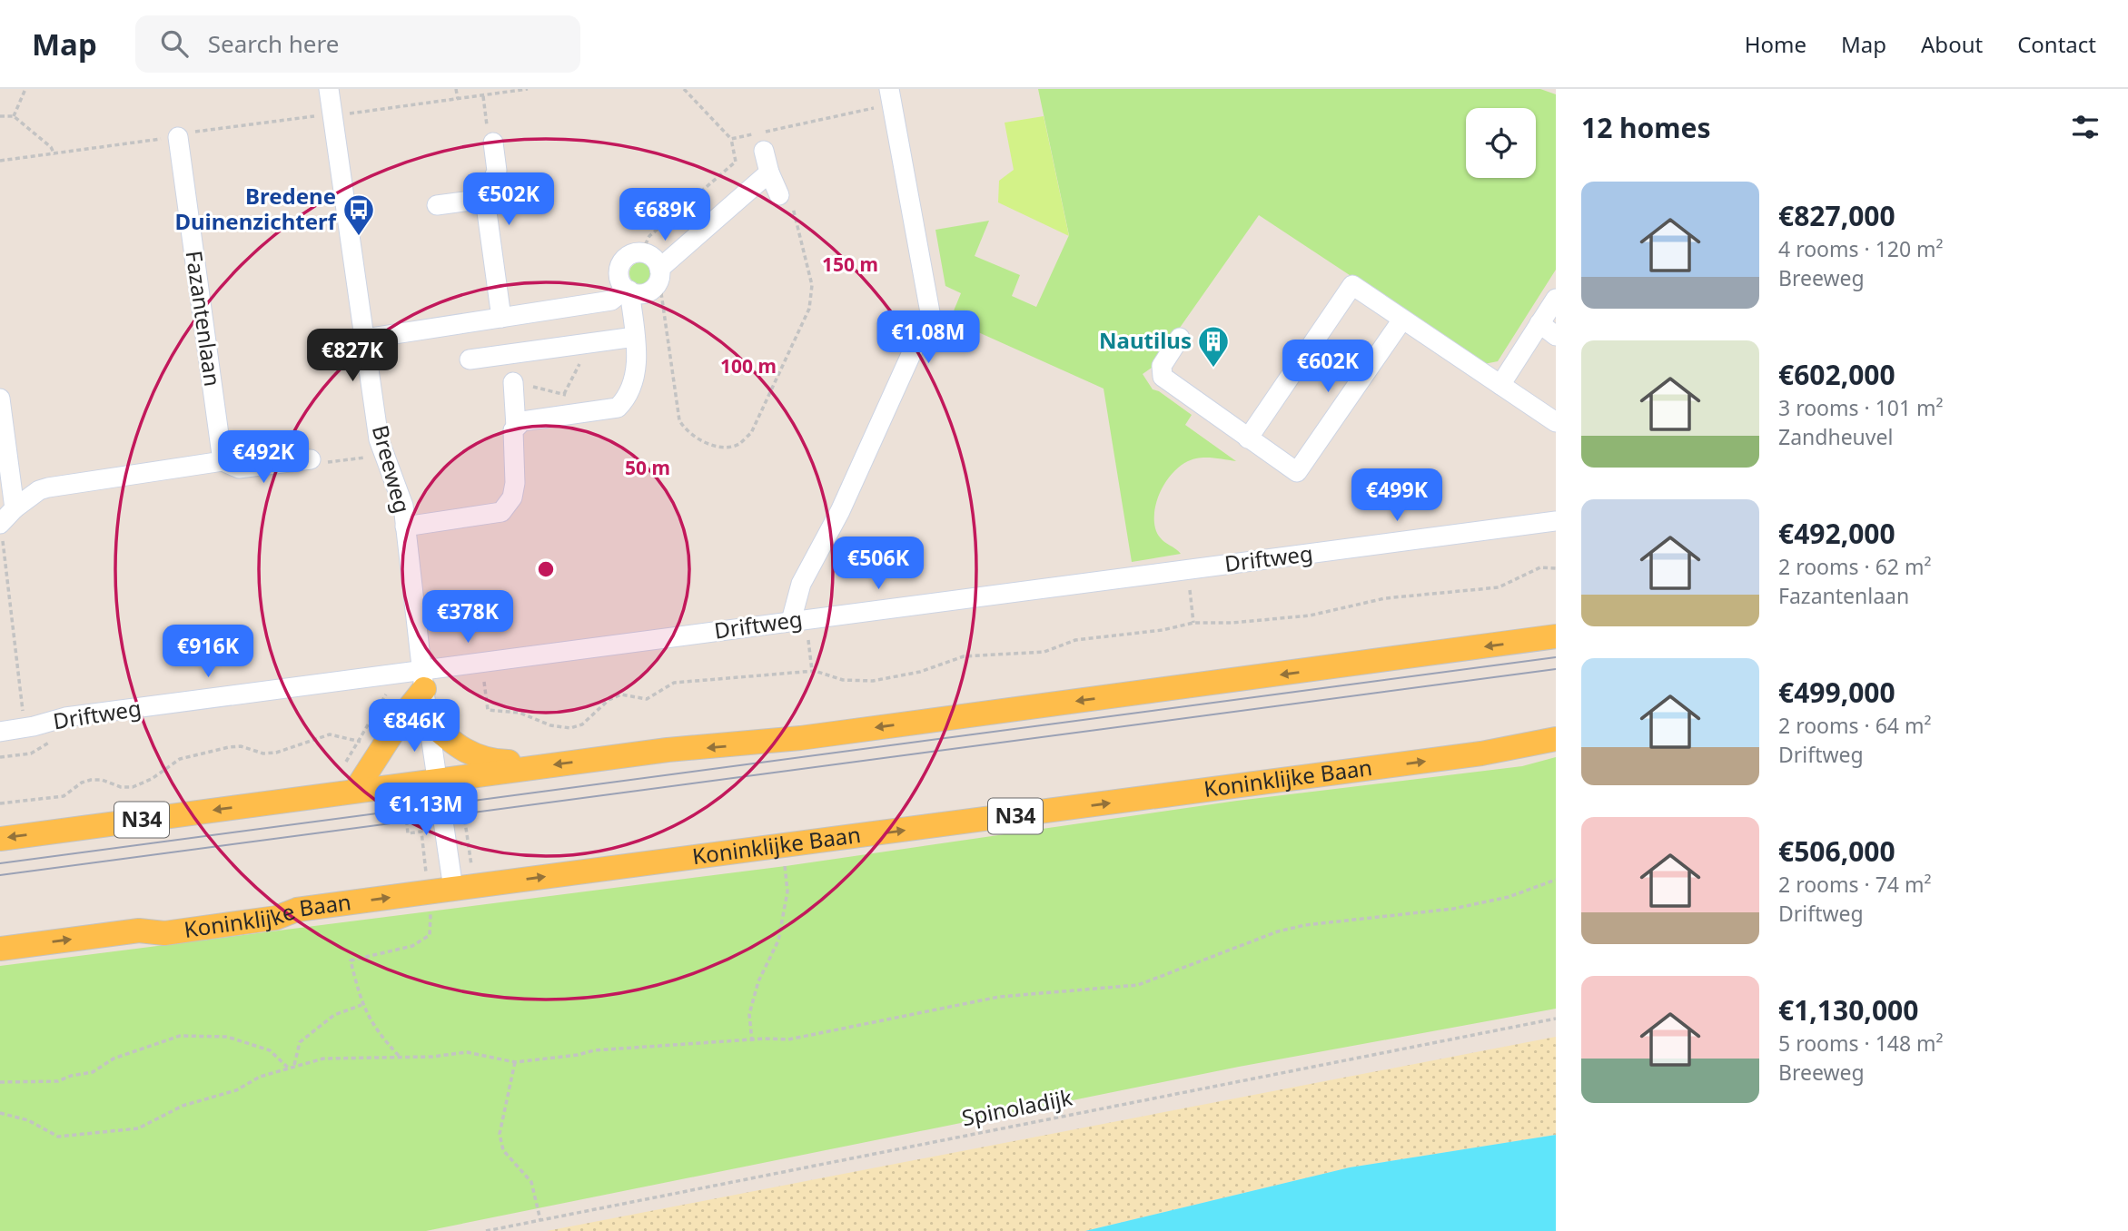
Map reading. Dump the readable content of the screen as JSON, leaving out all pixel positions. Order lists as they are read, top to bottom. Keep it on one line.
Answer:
{"streets":{"main road":["Koninklijke Baan","N34"],"street":["Fazantenlaan","Breeweg","Driftweg"],"path":["Spinoladijk"]},"crossings":[["Breeweg","Driftweg"],["Breeweg","Koninklijke Baan"],["Breeweg","N34"]],"places":{"bus stop":["Bredene Duinenzichterf"],"building":["Nautilus"]},"page":{"header":"Map","search":"Search here","nav":["Home","Map","About","Contact"],"heading":"12 homes","list":[{"name":"€827,000","note":"4 rooms · 120 m² · Breeweg"},{"name":"€602,000","note":"3 rooms · 101 m² · Zandheuvel"},{"name":"€492,000","note":"2 rooms · 62 m² · Fazantenlaan"},{"name":"€499,000","note":"2 rooms · 64 m² · Driftweg"},{"name":"€506,000","note":"2 rooms · 74 m² · Driftweg"},{"name":"€1,130,000","note":"5 rooms · 148 m² · Breeweg"}],"price":["€502K","€689K","€1.08M","€827K","€602K","€492K","€499K","€506K","€378K","€916K","€846K","€1.13M"]},"rings":["150 m","100 m","50 m"]}
